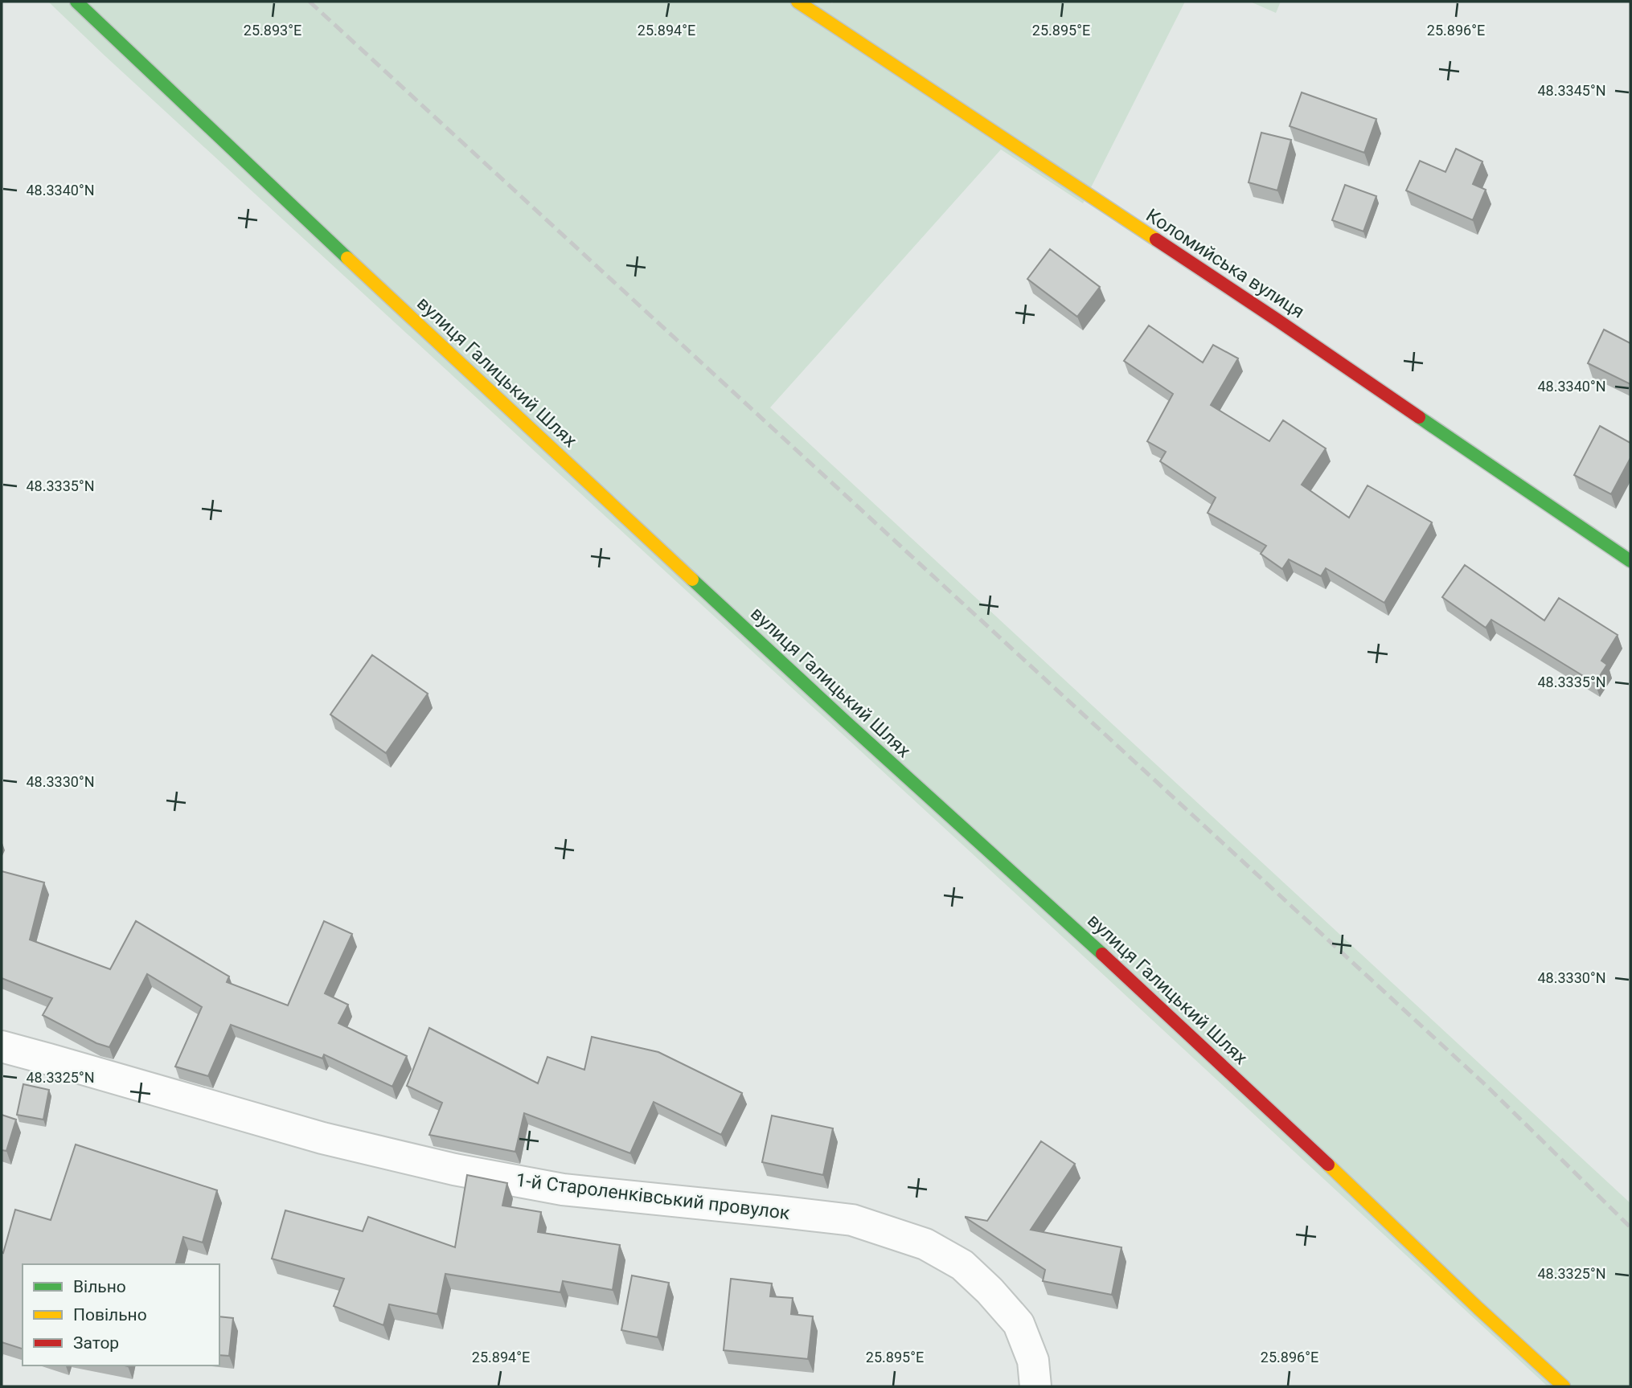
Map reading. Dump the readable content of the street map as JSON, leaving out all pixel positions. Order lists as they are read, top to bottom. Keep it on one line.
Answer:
{"streets":{"main road":["Коломийська вулиця","вулиця Галицький Шлях"],"street":["1-й Староленківський провулок"]},"legend":["Вільно","Повільно","Затор"],"coordinates":["25.893°E","25.894°E","25.895°E","25.896°E","48.3345°N","48.3340°N","48.3335°N","48.3330°N","48.3325°N"]}
